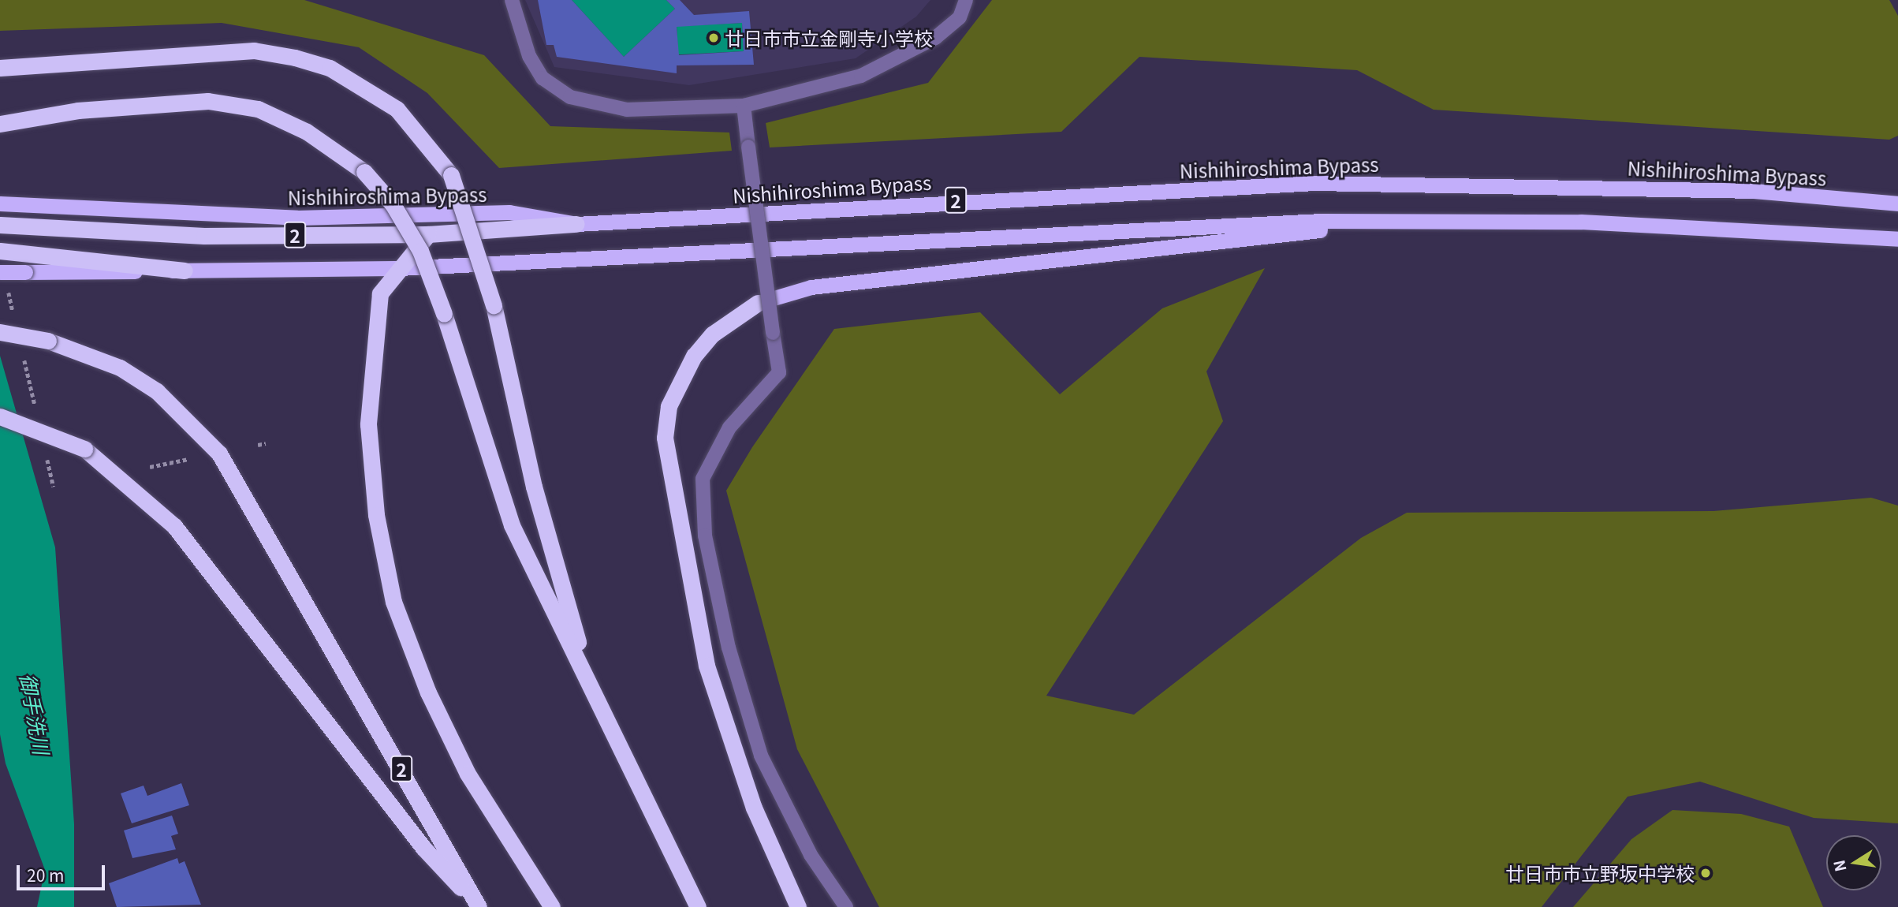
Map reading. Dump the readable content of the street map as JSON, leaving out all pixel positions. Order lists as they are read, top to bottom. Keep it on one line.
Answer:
{"streets":{"highway":["Nishihiroshima Bypass","2"]},"crossings":[["Nishihiroshima Bypass","2"]],"water":["御手洗川"],"places":["廿日市市立金剛寺小学校","廿日市市立野坂中学校"],"scale_bar":"20 m","north":"left"}
